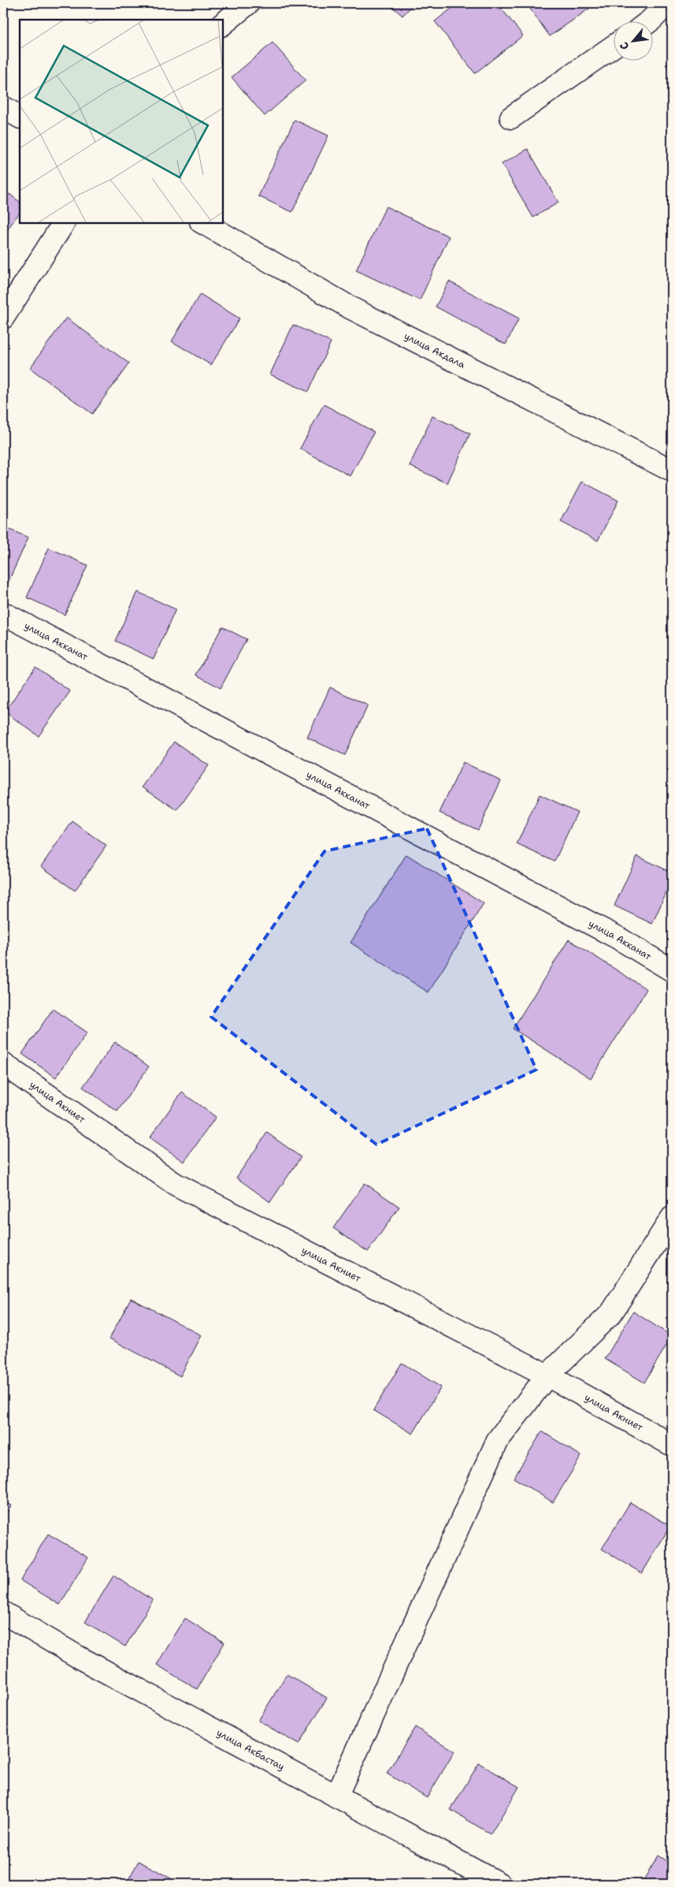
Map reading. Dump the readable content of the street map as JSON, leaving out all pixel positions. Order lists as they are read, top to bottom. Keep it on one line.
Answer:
{"streets":{"street":["улица Акдала","улица Акканат","улица Акниет","улица Акбастау"]},"north":"bottom left"}
